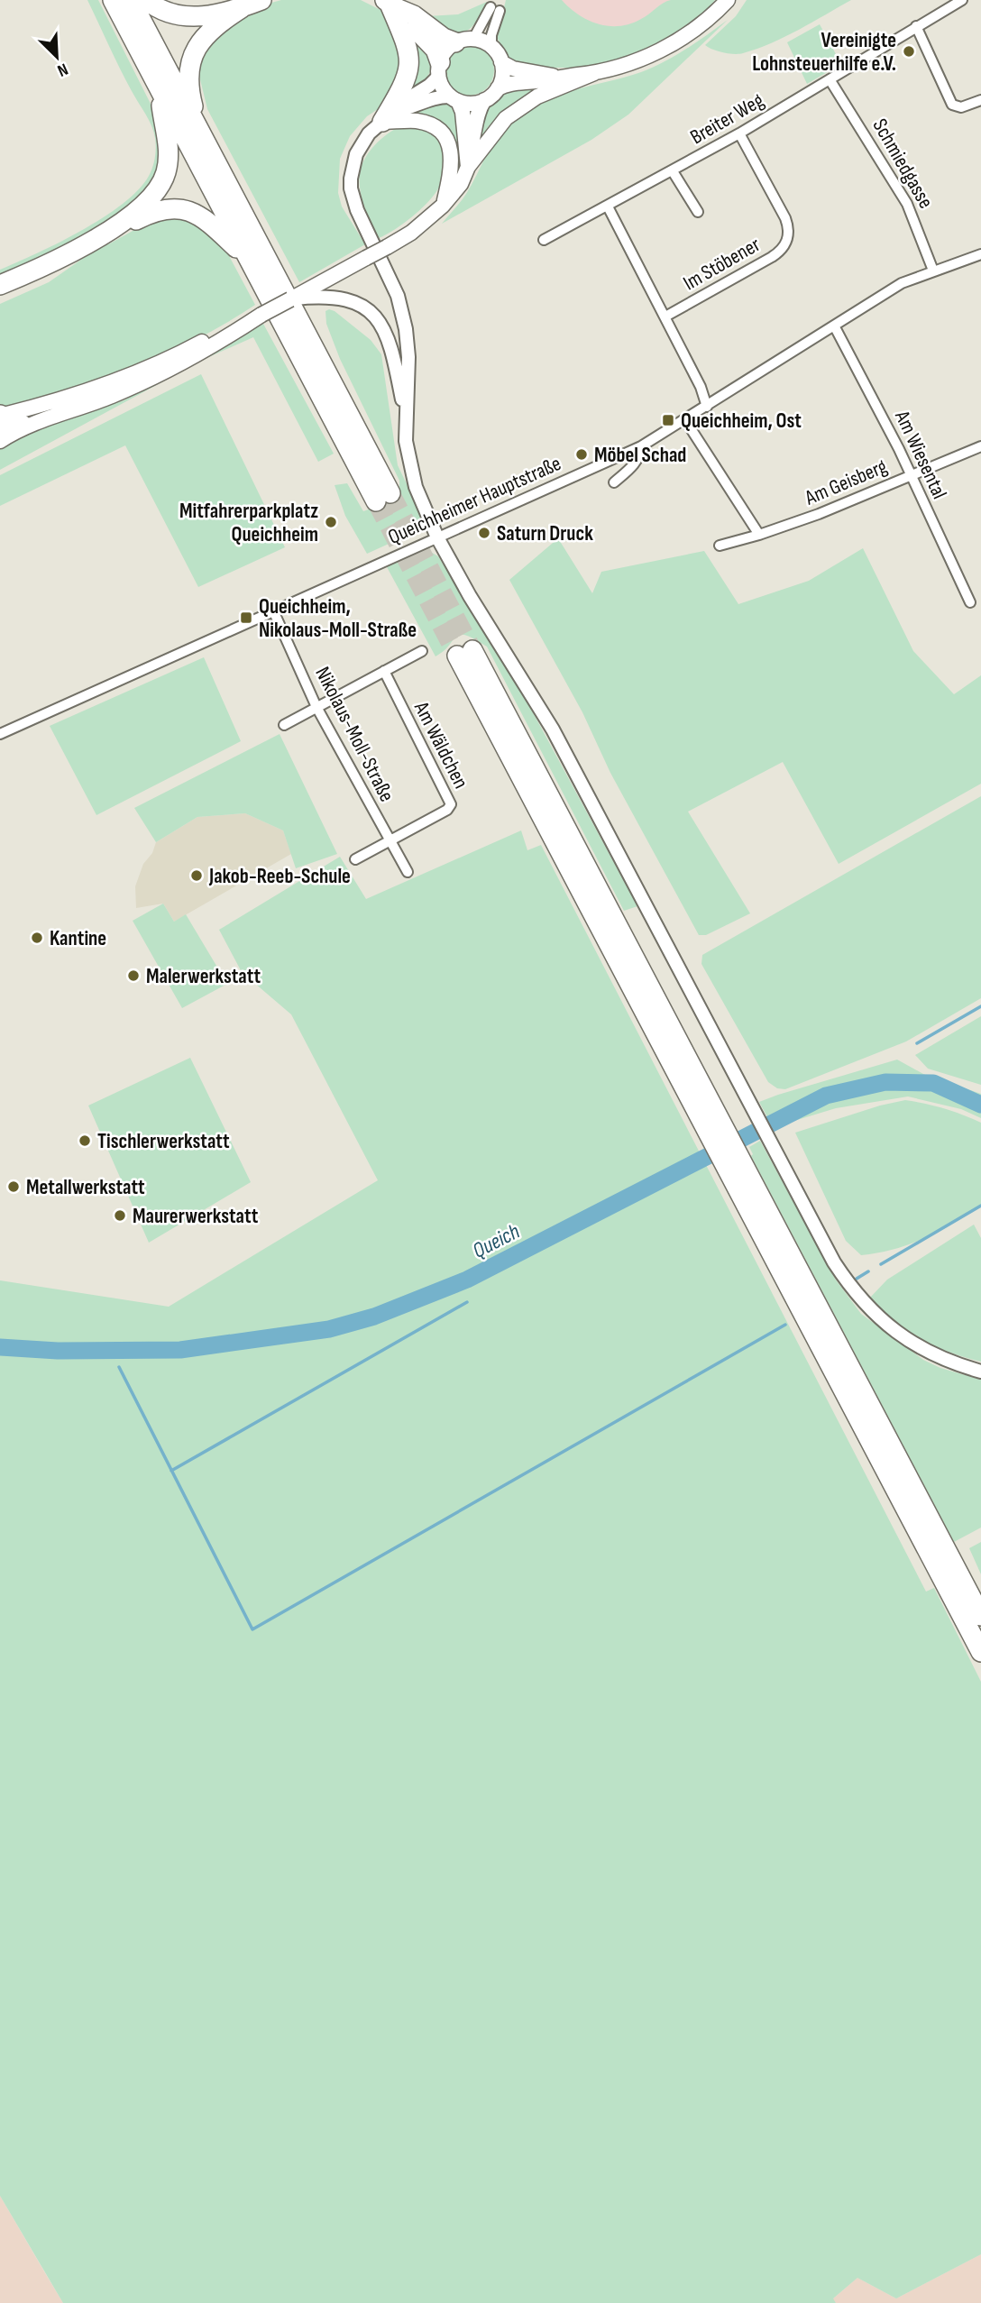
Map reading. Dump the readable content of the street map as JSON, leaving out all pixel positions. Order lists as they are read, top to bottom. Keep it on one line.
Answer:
{"streets":{"street":["Breiter Weg","Schmiedgasse","Im Stöbener","Am Wiesental","Am Geisberg","Queichheimer Hauptstraße","Nikolaus-Moll-Straße","Am Wäldchen"]},"crossings":[["Breiter Weg","Schmiedgasse"],["Breiter Weg","Im Stöbener"],["Schmiedgasse","Queichheimer Hauptstraße"],["Am Wiesental","Am Geisberg"],["Am Wiesental","Queichheimer Hauptstraße"],["Queichheimer Hauptstraße","Nikolaus-Moll-Straße"],["Nikolaus-Moll-Straße","Am Wäldchen"]],"water":["Queich"],"places":{"other":["Vereinigte Lohnsteuerhilfe e.V.","Möbel Schad","Mitfahrerparkplatz Queichheim","Saturn Druck","Jakob-Reeb-Schule","Kantine","Malerwerkstatt","Tischlerwerkstatt","Metallwerkstatt","Maurerwerkstatt"],"transit":["Queichheim, Ost","Queichheim, Nikolaus-Moll-Straße"]},"north":"bottom right"}
